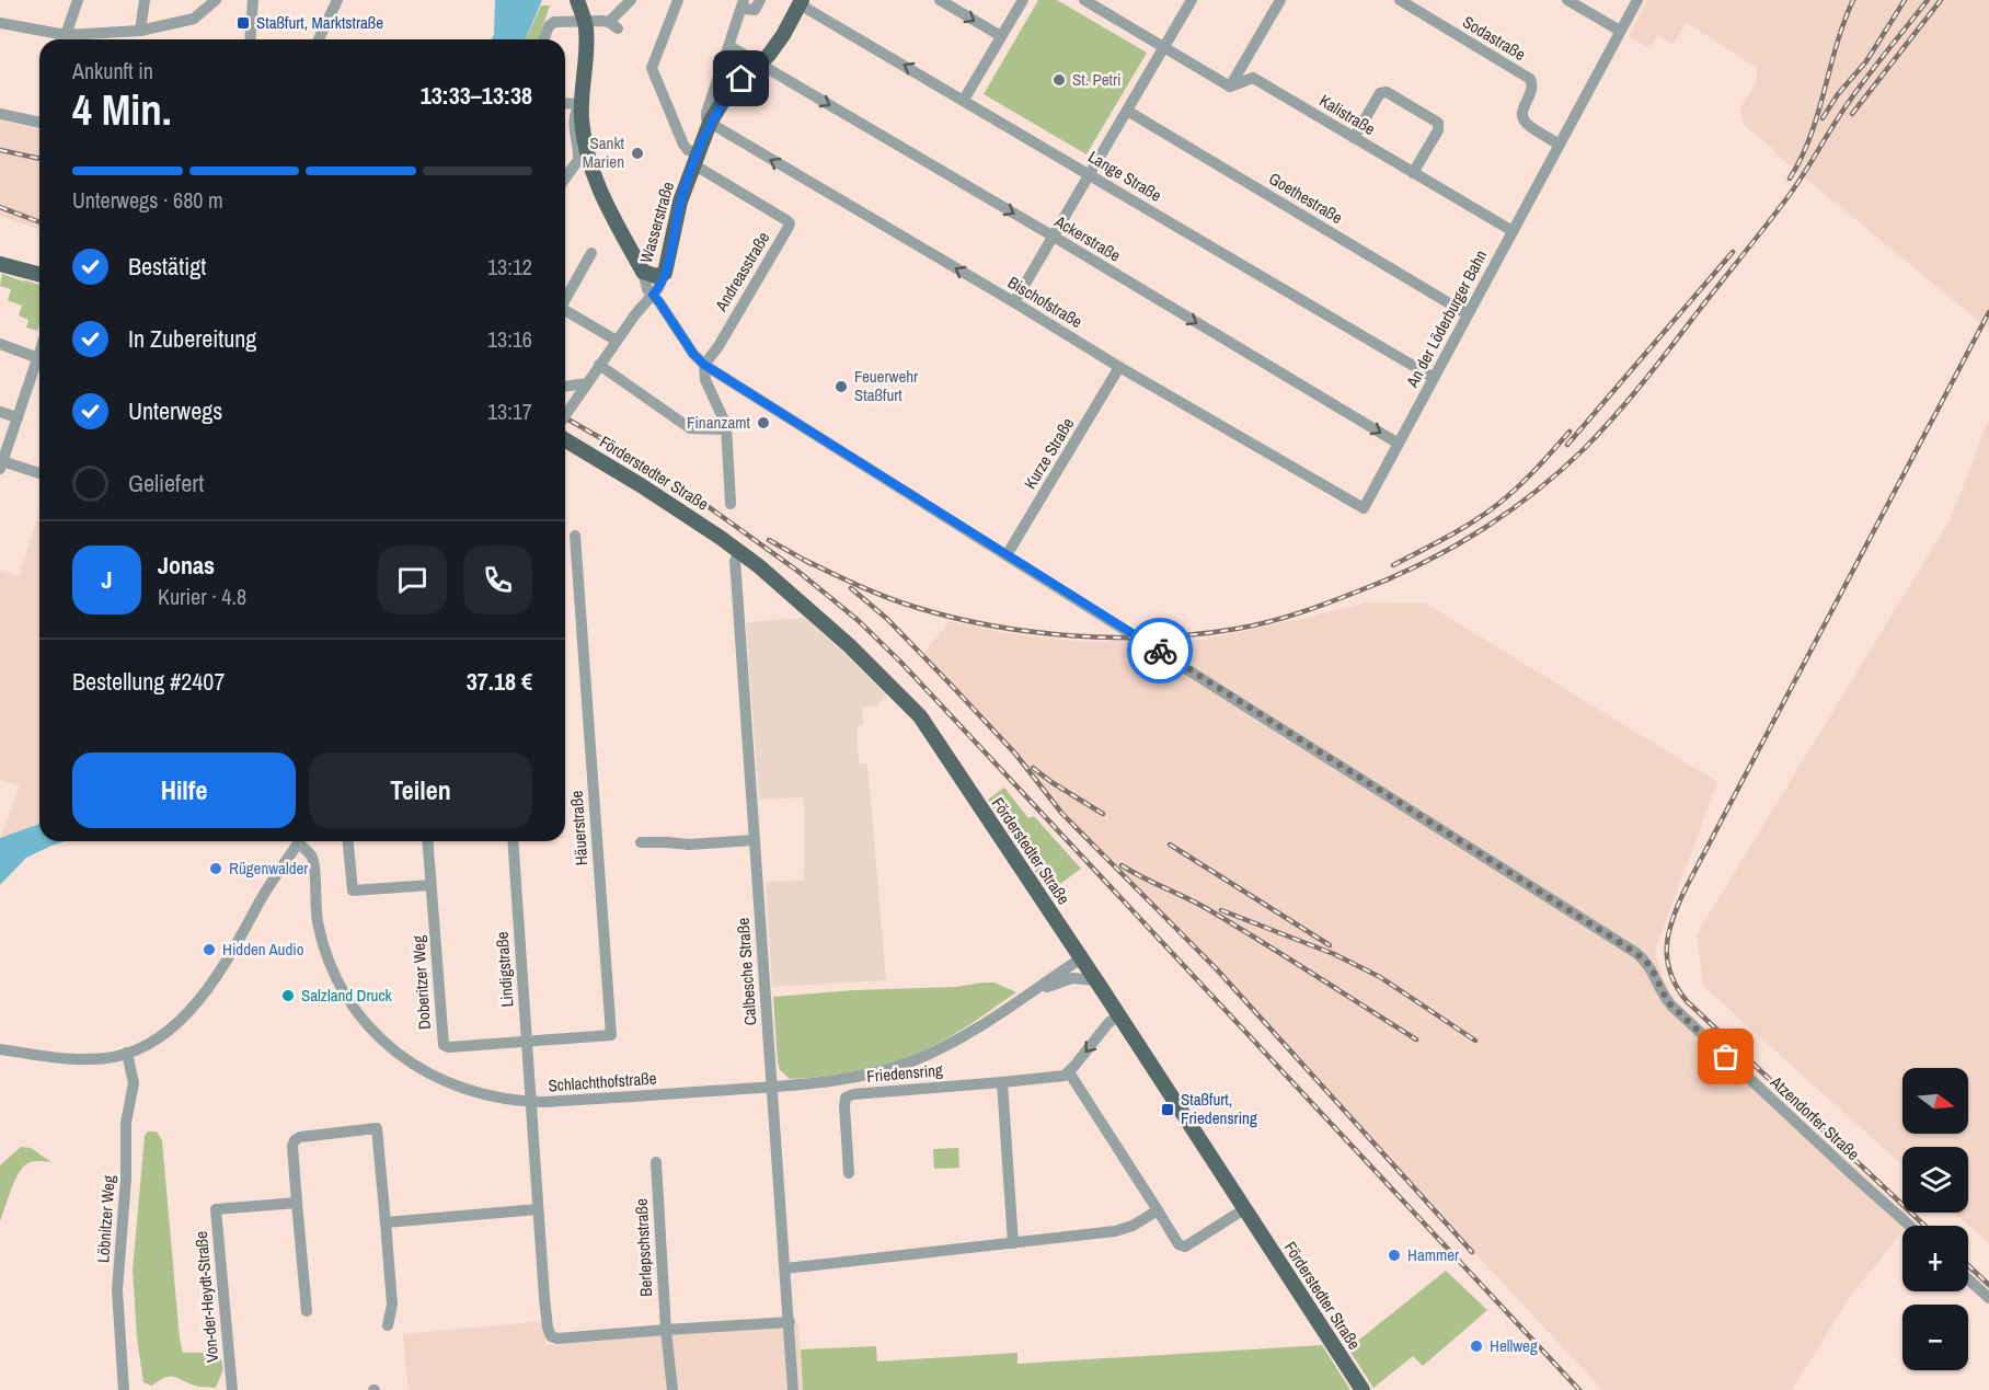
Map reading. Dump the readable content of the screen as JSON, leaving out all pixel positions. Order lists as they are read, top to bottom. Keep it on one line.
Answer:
{"streets":{"main road":["Wasserstraße","Förderstedter Straße"],"street":["Sodastraße","Kalistraße","Lange Straße","Goethestraße","Ackerstraße","Andreasstraße","Bischofstraße","An der Löderburger Bahn","Kurze Straße","Häuerstraße","Lindigstraße","Calbesche Straße","Doberitzer Weg","Friedensring","Schlachthofstraße","Atzendorfer Straße","Löbnitzer Weg","Berlepschstraße","Von-der-Heydt-Straße"]},"crossings":[["Sodastraße","An der Löderburger Bahn"],["Kalistraße","An der Löderburger Bahn"],["Lange Straße","Wasserstraße"],["Lange Straße","An der Löderburger Bahn"],["Goethestraße","An der Löderburger Bahn"],["Wasserstraße","Ackerstraße"],["Wasserstraße","Andreasstraße"],["Wasserstraße","Bischofstraße"],["Wasserstraße","Atzendorfer Straße"],["Ackerstraße","An der Löderburger Bahn"],["Andreasstraße","Atzendorfer Straße"],["Bischofstraße","An der Löderburger Bahn"],["Bischofstraße","Kurze Straße"],["Kurze Straße","Atzendorfer Straße"],["Förderstedter Straße","Calbesche Straße"],["Förderstedter Straße","Schlachthofstraße"],["Häuerstraße","Lindigstraße"],["Häuerstraße","Doberitzer Weg"],["Lindigstraße","Doberitzer Weg"],["Lindigstraße","Schlachthofstraße"],["Calbesche Straße","Schlachthofstraße"],["Schlachthofstraße","Löbnitzer Weg"]],"one_way":["Ackerstraße","Bischofstraße"],"places":{"transit":["Staßfurt, Marktstraße","Staßfurt, Friedensring"],"other":["St. Petri","Sankt Marien","Feuerwehr Staßfurt","Finanzamt","Rügenwalder","Hidden Audio","Salzland Druck","Hammer","Hellweg"]},"north":"right","page":{"heading":["4 Min.","Ankunft in","13:33–13:38"],"panel":["Jonas","Kurier · 4.8","Bestellung #2407","37.18 €"],"bar":"Unterwegs · 680 m","list":[["Bestätigt","13:12"],["In Zubereitung","13:16"],["Unterwegs","13:17"],"Geliefert"],"round":"J","buttons":["Hilfe","Teilen"],"map_buttons":["+","−"]}}
